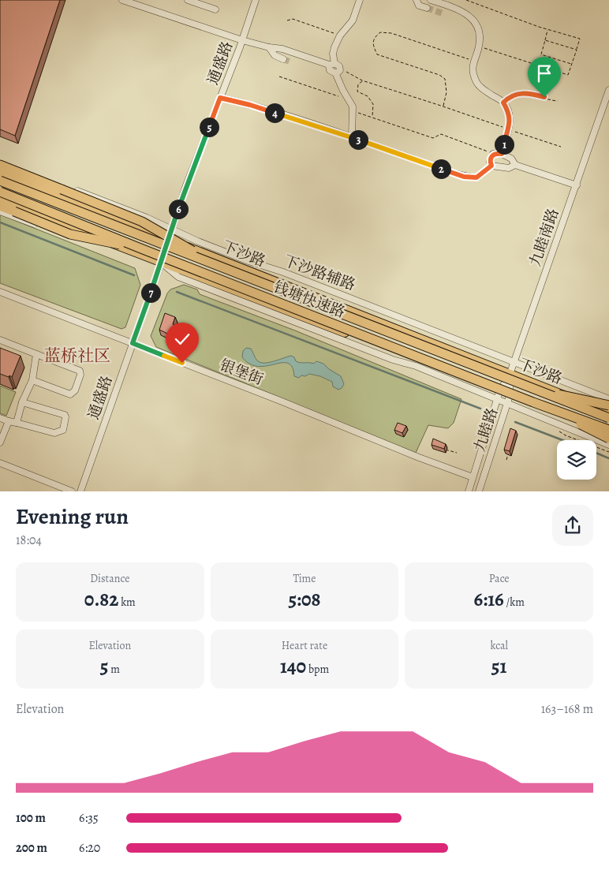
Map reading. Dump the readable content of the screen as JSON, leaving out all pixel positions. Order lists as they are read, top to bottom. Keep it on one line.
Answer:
{"streets":{"highway":["钱塘快速路"],"main road":["下沙路"],"street":["通盛路","九睦南路","下沙路辅路","银堡街","九睦路"]},"crossings":[["通盛路","下沙路"],["通盛路","下沙路辅路"],["通盛路","银堡街"],["九睦南路","下沙路"],["九睦南路","下沙路辅路"],["九睦南路","九睦路"],["下沙路","九睦路"],["银堡街","九睦路"]],"districts":["蓝桥社区"],"page":{"pins":["4","5","3","1","2","6","7"],"heading":["Evening run","18:04"],"stats":[["Distance","0.82 km"],["Time","5:08"],["Pace","6:16 /km"],["Elevation","5 m"],["Heart rate","140 bpm"],["kcal","51"]],"chart":["Elevation","163–168 m"],"list":[{"name":"100 m","note":"6:35"},{"name":"200 m","note":"6:20"}]}}
